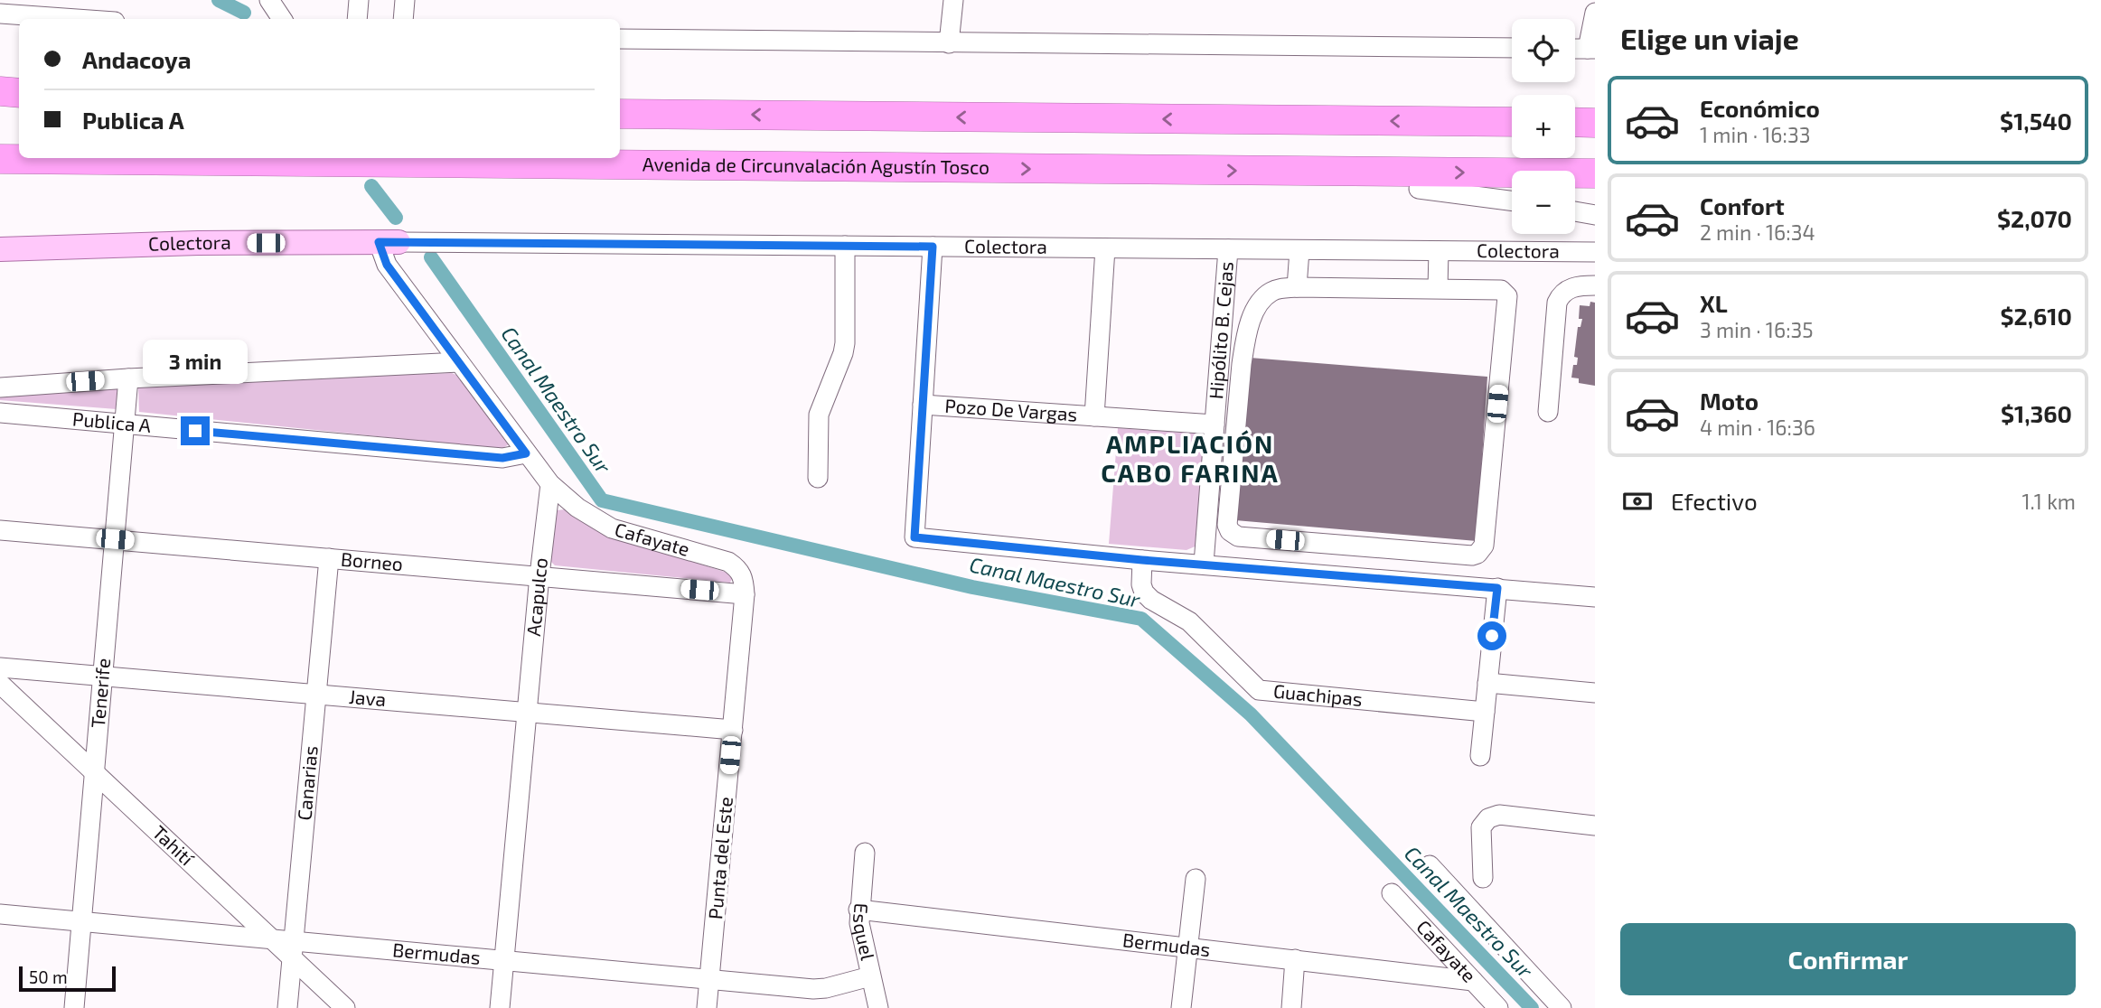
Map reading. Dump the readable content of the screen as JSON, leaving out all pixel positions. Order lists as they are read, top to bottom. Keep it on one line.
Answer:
{"streets":{"highway":["Avenida de Circunvalación Agustín Tosco"],"main road":["Colectora"],"street":["Hipólito B. Cejas","Pozo De Vargas","Publica A","Cafayate","Borneo","Acapulco","Tenerife","Guachipas","Java","Canarias","Tahití","Punta del Este","Esquel","Bermudas"]},"crossings":[["Colectora","Hipólito B. Cejas"],["Hipólito B. Cejas","Pozo De Vargas"],["Publica A","Tenerife"],["Cafayate","Borneo"],["Cafayate","Acapulco"],["Cafayate","Punta del Este"],["Cafayate","Bermudas"],["Borneo","Acapulco"],["Borneo","Tenerife"],["Borneo","Canarias"],["Borneo","Punta del Este"],["Acapulco","Java"],["Acapulco","Bermudas"],["Tenerife","Java"],["Tenerife","Tahití"],["Tenerife","Bermudas"],["Java","Canarias"],["Java","Punta del Este"],["Canarias","Bermudas"],["Tahití","Bermudas"],["Punta del Este","Bermudas"],["Esquel","Bermudas"]],"districts":["AMPLIACIÓN CABO FARINA"],"water":["Canal Maestro Sur"],"scale_bar":"50 m","page":{"heading":"Elige un viaje","map_buttons":["+","−"],"banner":["Andacoya","Publica A"],"list":[{"name":"Económico","note":"1 min · 16:33","value":"$1,540"},{"name":"Confort","note":"2 min · 16:34","value":"$2,070"},{"name":"XL","note":"3 min · 16:35","value":"$2,610"},{"name":"Moto","note":"4 min · 16:36","value":"$1,360"}],"bubble":"3 min","pay":["Efectivo","1.1 km"],"buttons":"Confirmar","scale":"50 m"}}
